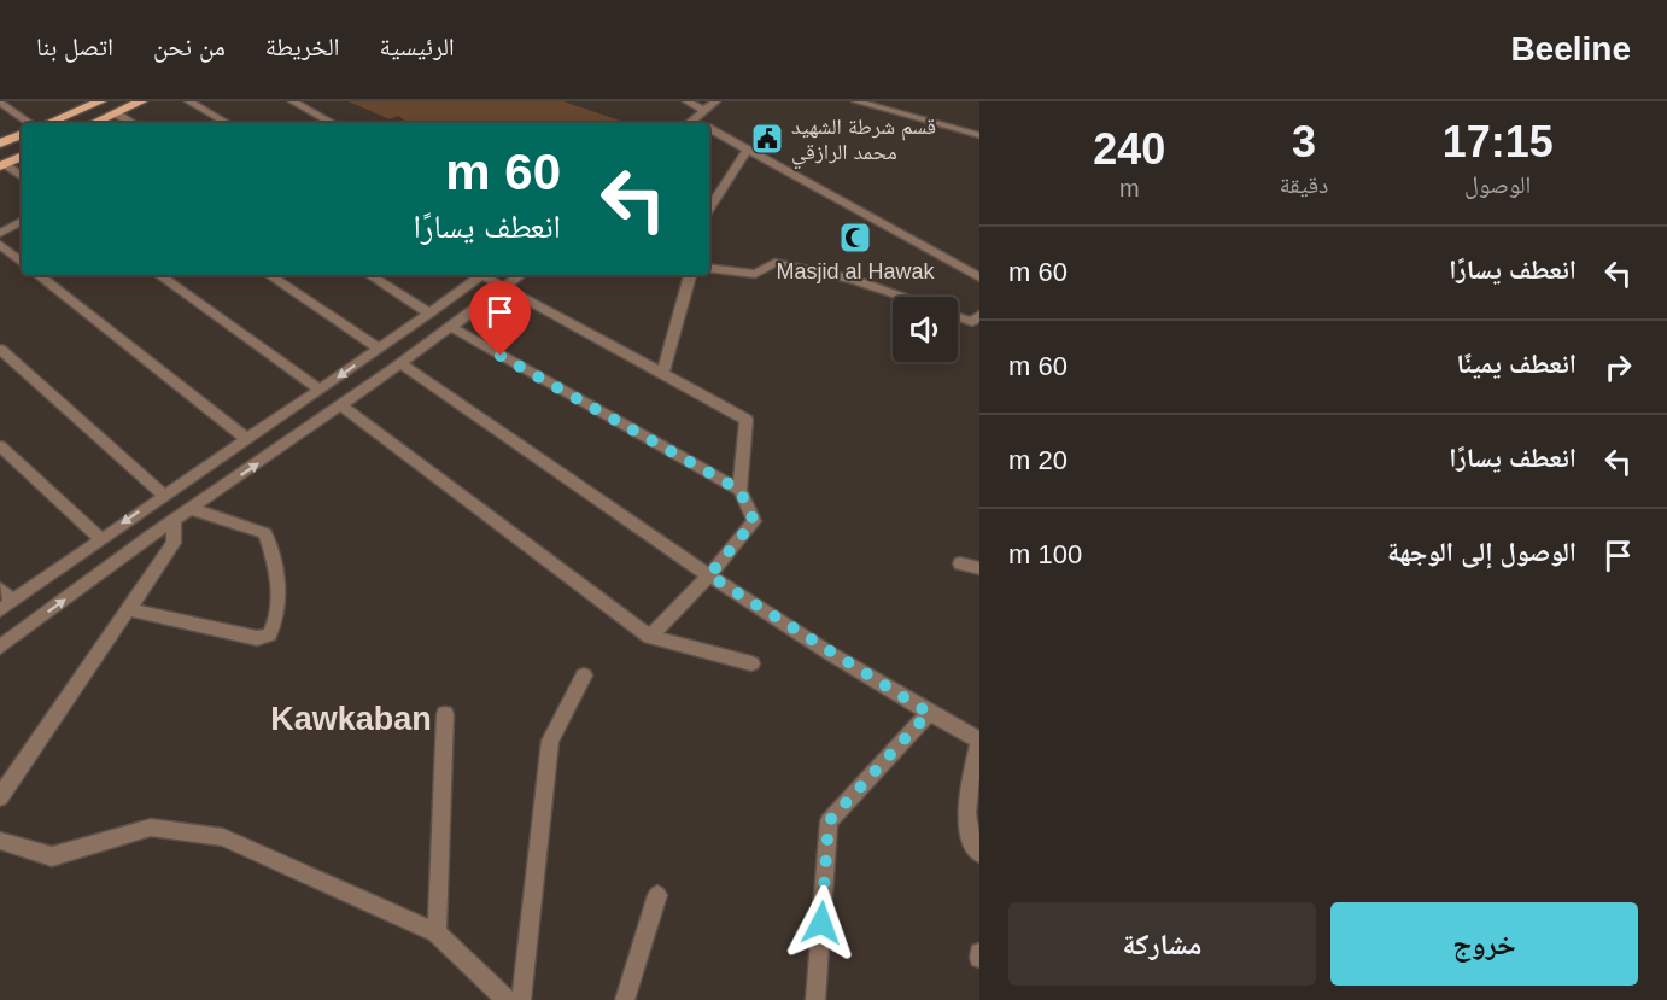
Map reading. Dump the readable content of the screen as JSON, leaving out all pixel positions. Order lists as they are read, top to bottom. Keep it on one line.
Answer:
{"districts":["Kawkaban"],"places":{"public building":["قسم شرطة الشهيد محمد الرازقي"],"mosque":["Masjid al Hawak"]},"page":{"header":"Beeline","nav":["الرئيسية","الخريطة","من نحن","اتصل بنا"],"eta":["17:15","الوصول","3","دقيقة","240","m"],"turn":["60 m","انعطف يسارًا"],"list":[{"name":"انعطف يسارًا","value":"60 m"},{"name":"انعطف يمينًا","value":"60 m"},{"name":"انعطف يسارًا","value":"20 m"},{"name":"الوصول إلى الوجهة","value":"100 m"}],"buttons":["خروج","مشاركة"]}}
